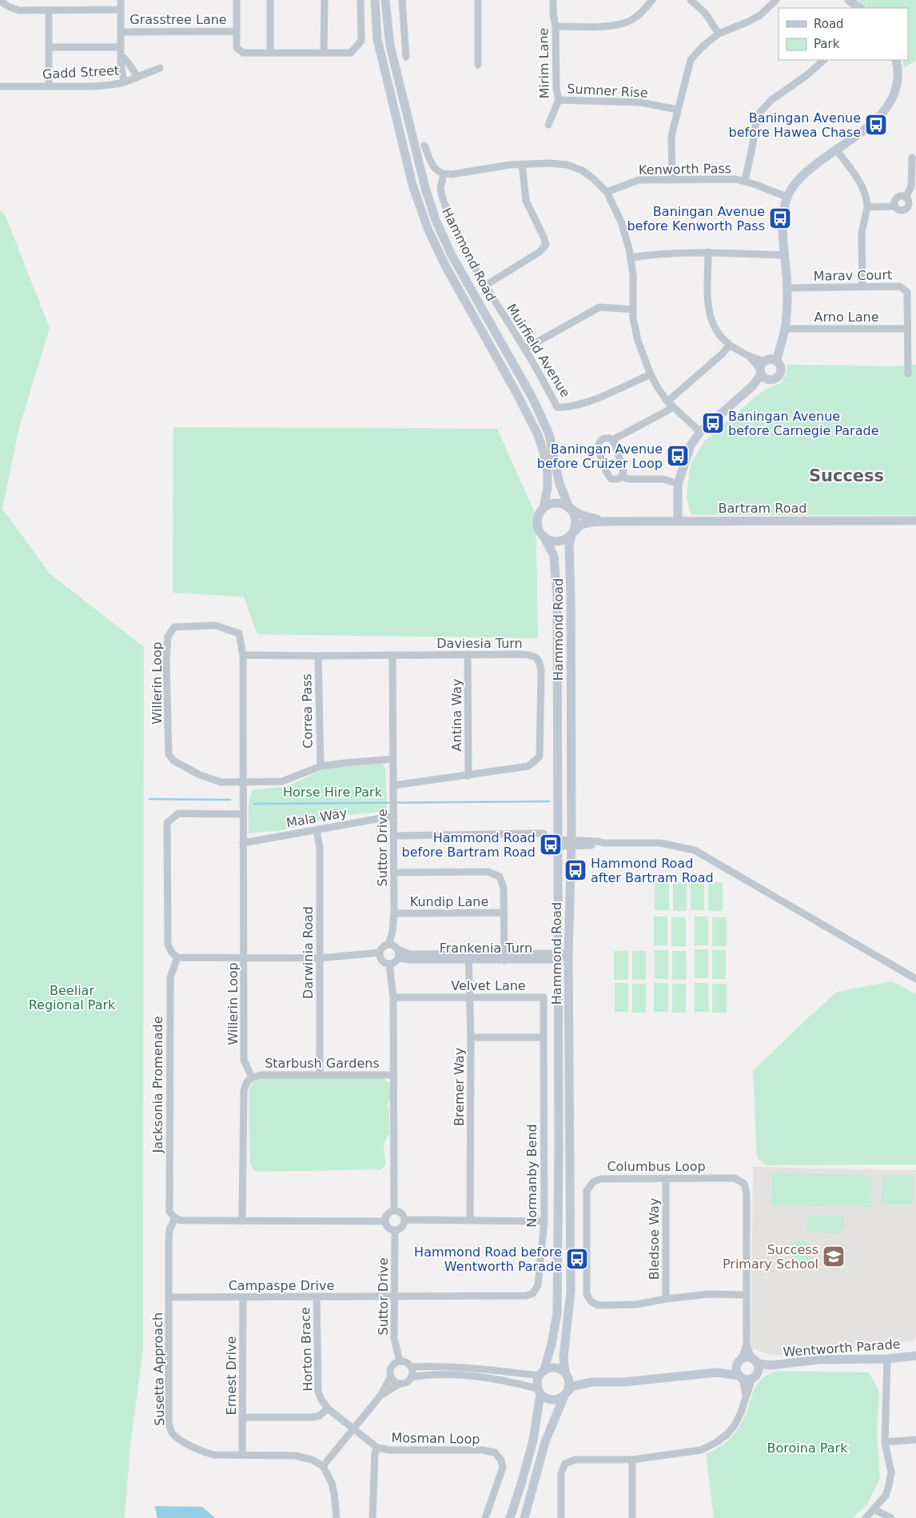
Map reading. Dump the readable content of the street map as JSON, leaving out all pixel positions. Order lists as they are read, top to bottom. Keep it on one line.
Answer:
{"streets":{"main road":["Hammond Road","Bartram Road","Wentworth Parade"],"street":["Grasstree Lane","Mirim Lane","Gadd Street","Sumner Rise","Kenworth Pass","Marav Court","Arno Lane","Muirfield Avenue","Daviesia Turn","Willerin Loop","Correa Pass","Antina Way","Mala Way","Suttor Drive","Kundip Lane","Frankenia Turn","Darwinia Road","Velvet Lane","Starbush Gardens","Jacksonia Promenade","Bremer Way","Columbus Loop","Normanby Bend","Bledsoe Way","Campaspe Drive","Horton Brace","Susetta Approach","Ernest Drive","Mosman Loop"]},"crossings":[["Mirim Lane","Sumner Rise"],["Hammond Road","Bartram Road"],["Hammond Road","Frankenia Turn"],["Marav Court","Arno Lane"],["Daviesia Turn","Willerin Loop"],["Daviesia Turn","Correa Pass"],["Daviesia Turn","Antina Way"],["Daviesia Turn","Suttor Drive"],["Willerin Loop","Mala Way"],["Willerin Loop","Starbush Gardens"],["Mala Way","Suttor Drive"],["Mala Way","Darwinia Road"],["Suttor Drive","Kundip Lane"],["Suttor Drive","Frankenia Turn"],["Suttor Drive","Normanby Bend"],["Suttor Drive","Campaspe Drive"],["Frankenia Turn","Bremer Way"],["Darwinia Road","Starbush Gardens"],["Velvet Lane","Bremer Way"],["Velvet Lane","Normanby Bend"],["Jacksonia Promenade","Susetta Approach"],["Columbus Loop","Bledsoe Way"],["Columbus Loop","Wentworth Parade"],["Normanby Bend","Campaspe Drive"],["Campaspe Drive","Horton Brace"],["Campaspe Drive","Susetta Approach"],["Campaspe Drive","Ernest Drive"],["Horton Brace","Mosman Loop"],["Susetta Approach","Ernest Drive"]],"districts":["Success"],"parks":["Horse Hire Park","Beeliar Regional Park","Boroina Park"],"places":{"bus stop":["Baningan Avenue before Hawea Chase","Baningan Avenue before Kenworth Pass","Baningan Avenue before Carnegie Parade","Baningan Avenue before Cruizer Loop","Hammond Road before Bartram Road","Hammond Road after Bartram Road","Hammond Road before Wentworth Parade"],"school or university":["Success Primary School"]},"legend":["Road","Park"]}
